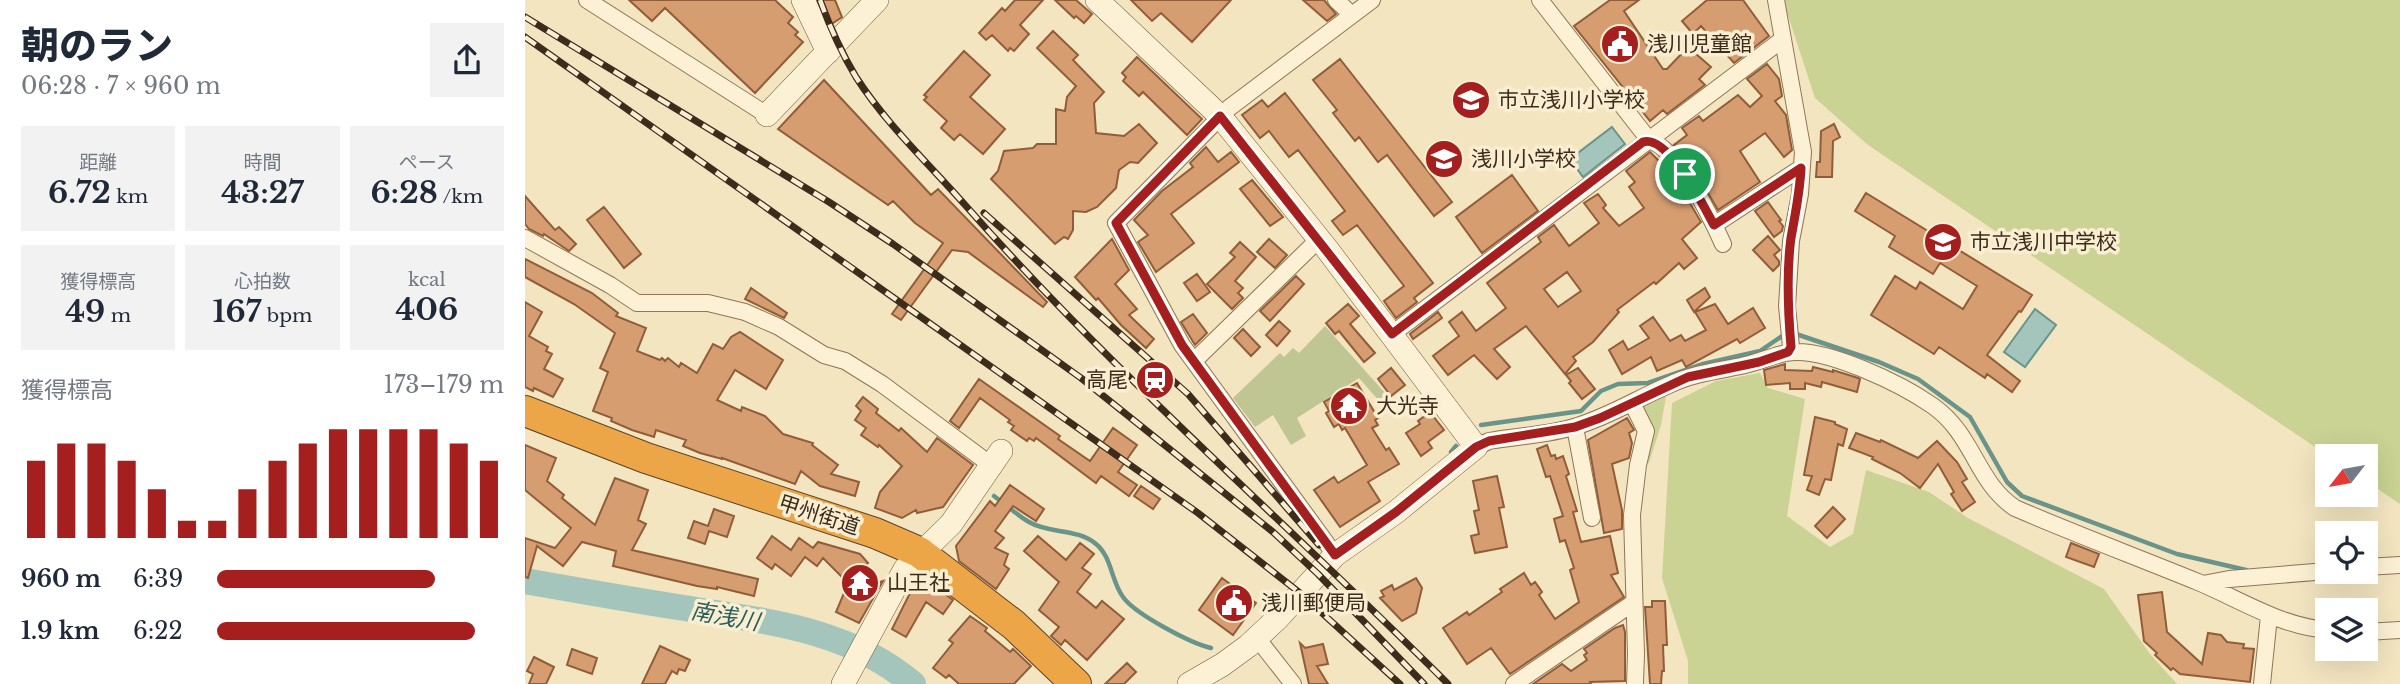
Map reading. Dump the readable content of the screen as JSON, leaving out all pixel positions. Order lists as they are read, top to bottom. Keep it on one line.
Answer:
{"streets":{"highway":["甲州街道"]},"water":["南浅川"],"places":{"public building":["浅川児童館","浅川郵便局"],"school or university":["市立浅川小学校","浅川小学校","市立浅川中学校"],"station":["高尾"],"temple":["大光寺","山王社"]},"north":"bottom left","page":{"heading":["朝のラン","06:28 · 7 × 960 m"],"stats":[["距離","6.72 km"],["時間","43:27"],["ペース","6:28 /km"],["獲得標高","49 m"],["心拍数","167 bpm"],["kcal","406"]],"chart":["獲得標高","173–179 m"],"list":[{"name":"960 m","note":"6:39"},{"name":"1.9 km","note":"6:22"}]}}
